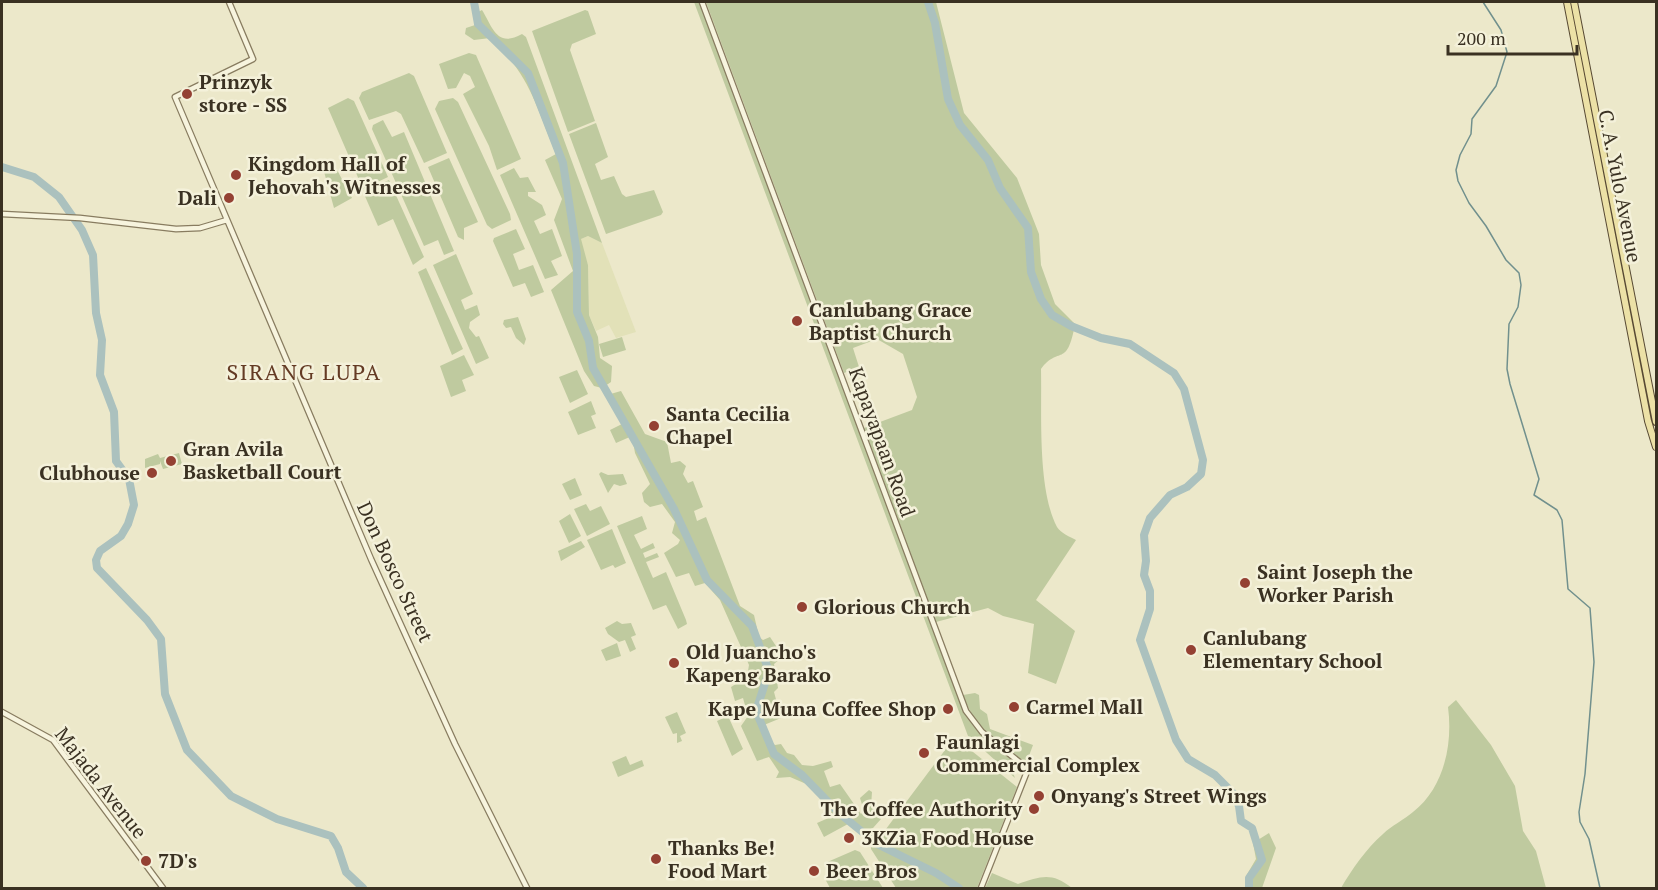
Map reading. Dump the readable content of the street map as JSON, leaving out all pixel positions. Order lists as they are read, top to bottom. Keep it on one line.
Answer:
{"streets":{"main road":["C. A. Yulo Avenue"],"street":["Kapayapaan Road","Don Bosco Street","Majada Avenue"]},"districts":["SIRANG LUPA"],"places":["Prinzyk store - SS","Kingdom Hall of Jehovah's Witnesses","Dali","Canlubang Grace Baptist Church","Santa Cecilia Chapel","Gran Avila Basketball Court","Clubhouse","Saint Joseph the Worker Parish","Glorious Church","Canlubang Elementary School","Old Juancho's Kapeng Barako","Carmel Mall","Kape Muna Coffee Shop","Faunlagi Commercial Complex","Onyang's Street Wings","The Coffee Authority","3KZia Food House","Thanks Be! Food Mart","7D's","Beer Bros"],"scale_bar":"200 m"}
